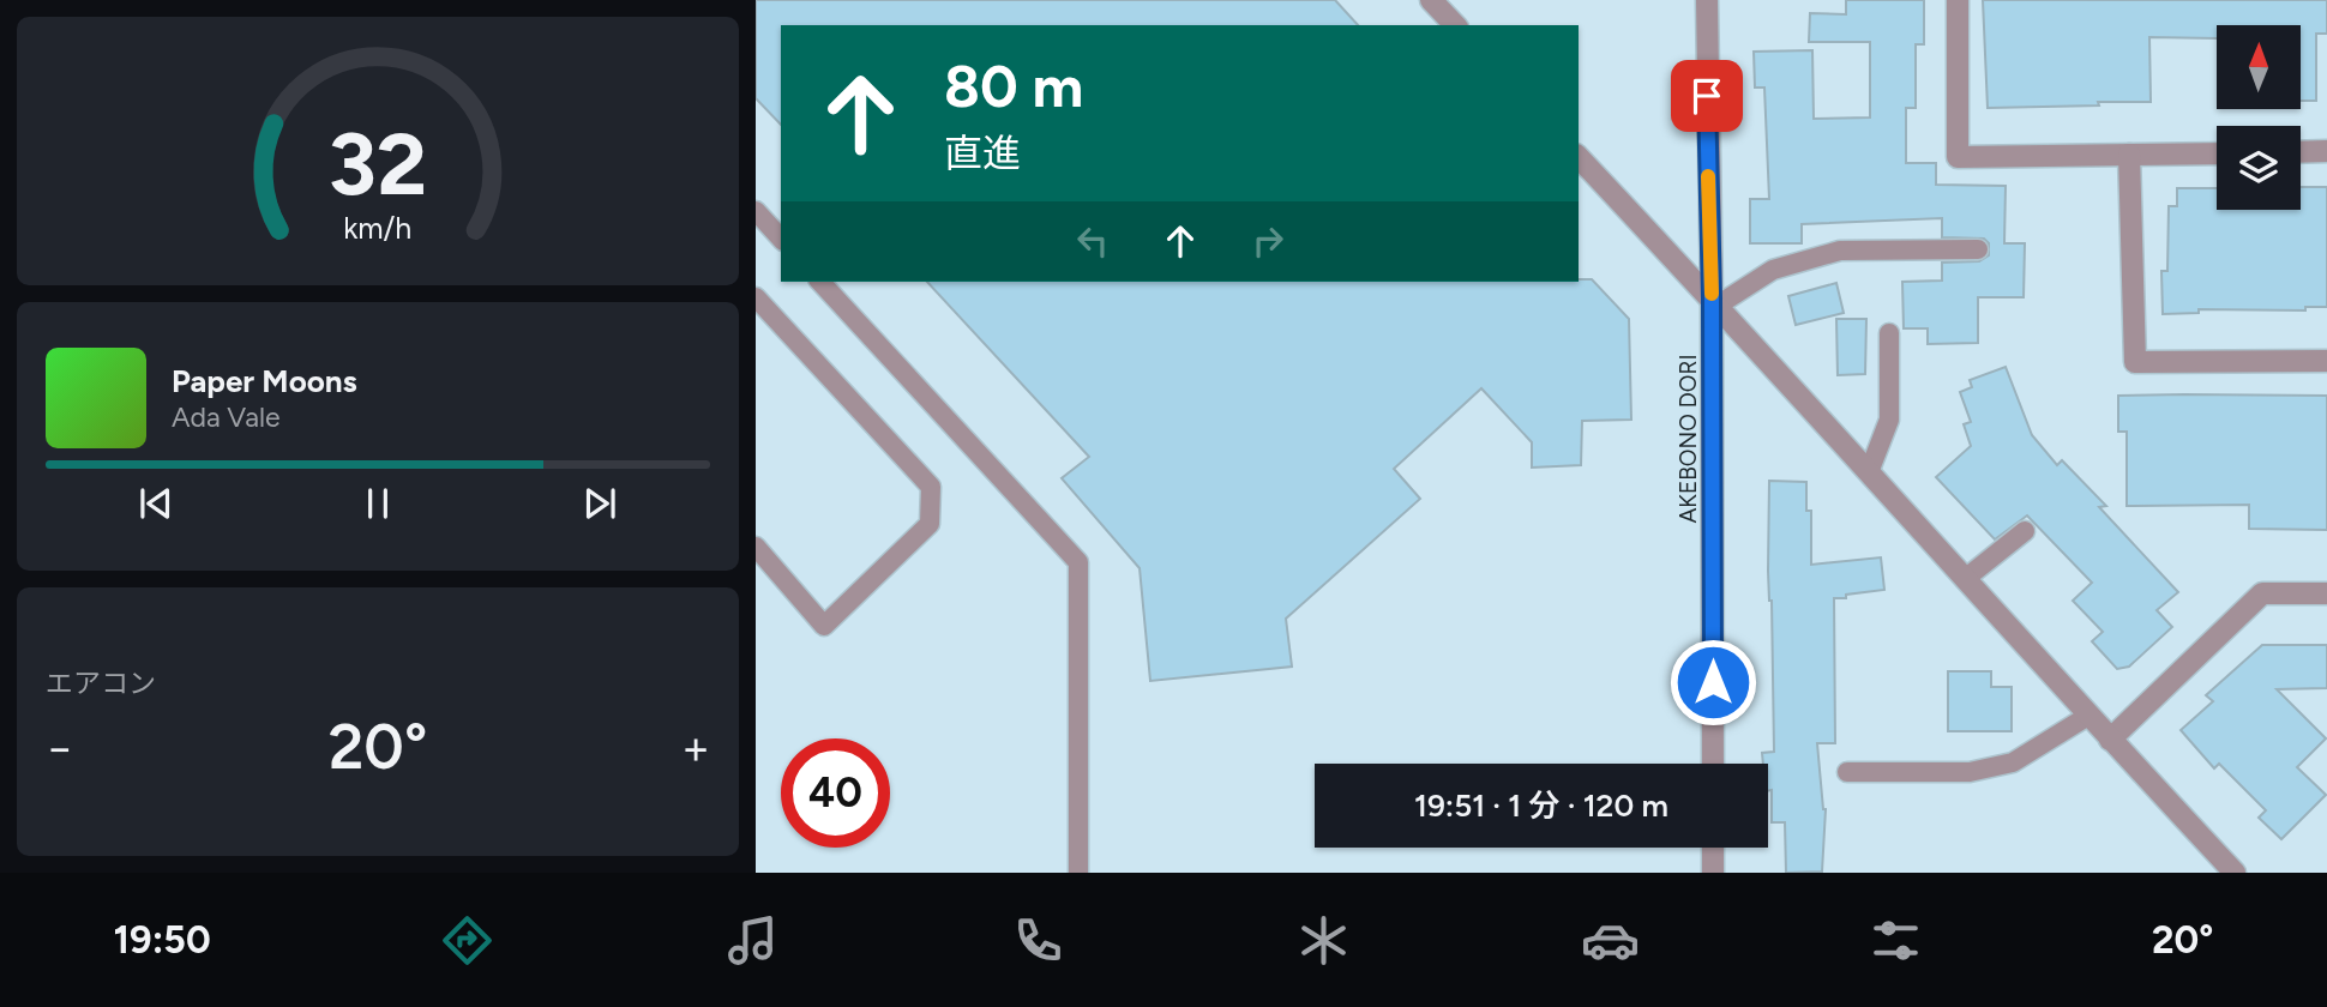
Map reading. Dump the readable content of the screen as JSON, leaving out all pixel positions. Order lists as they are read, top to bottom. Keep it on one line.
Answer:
{"streets":{"street":["AKEBONO DORI"]},"north":"top","page":{"turn":["80 m","直進"],"song":["Paper Moons","Ada Vale"],"tile":"エアコン","heat":["−","20°","+"],"limit":"40","trip":"19:51 · 1 分 · 120 m","tabs":["19:50","20°"],"gauge":["32","km/h"]}}
